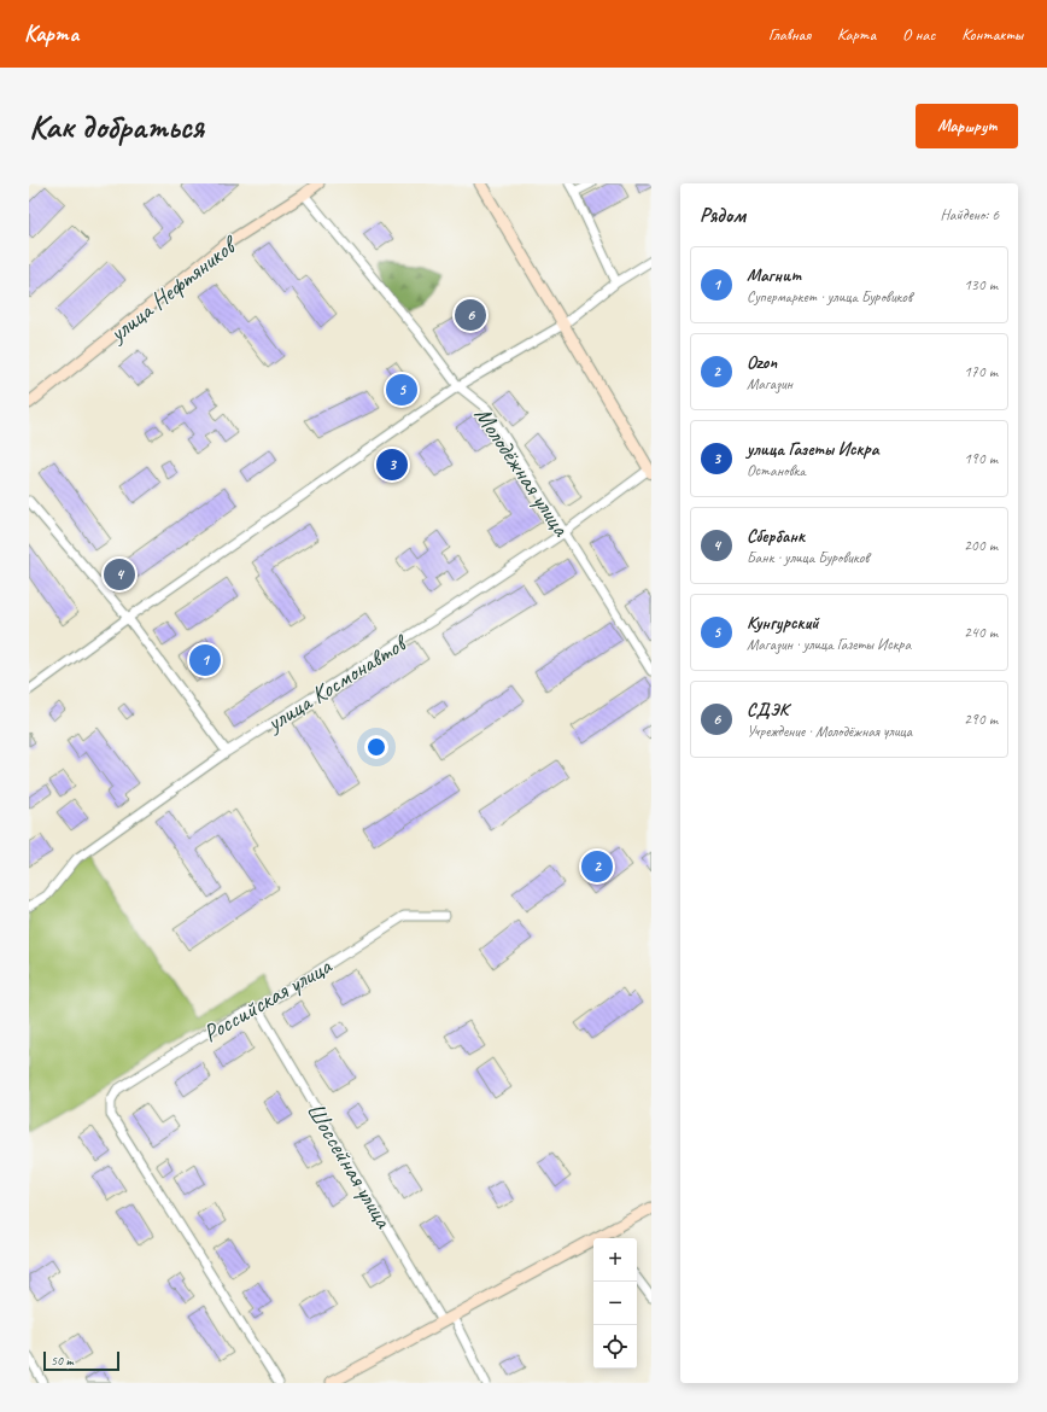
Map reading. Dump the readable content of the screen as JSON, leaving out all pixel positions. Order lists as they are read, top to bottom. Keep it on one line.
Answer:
{"streets":{"street":["улица Нефтяников","Молодёжная улица","улица Космонавтов","Российская улица","Шоссейная улица"]},"crossings":[["улица Нефтяников","Молодёжная улица"],["Молодёжная улица","улица Космонавтов"],["Российская улица","Шоссейная улица"]],"scale_bar":"50 m","page":{"header":"Карта","nav":["Главная","Карта","О нас","Контакты"],"buttons":"Маршрут","title":"Как добраться","heading":["Рядом","Найдено: 6"],"list":[{"mark":"1","name":"Магнит","note":"Супермаркет · улица Буровиков","value":"130 m"},{"mark":"2","name":"Ozon","note":"Магазин","value":"170 m"},{"mark":"3","name":"улица Газеты Искра","note":"Остановка","value":"190 m"},{"mark":"4","name":"Сбербанк","note":"Банк · улица Буровиков","value":"200 m"},{"mark":"5","name":"Кунгурский","note":"Магазин · улица Газеты Искра","value":"240 m"},{"mark":"6","name":"СДЭК","note":"Учреждение · Молодёжная улица","value":"290 m"}],"pins":["6","5","3","4","1","2"],"map_buttons":["+","−"],"scale":"50 m"}}
